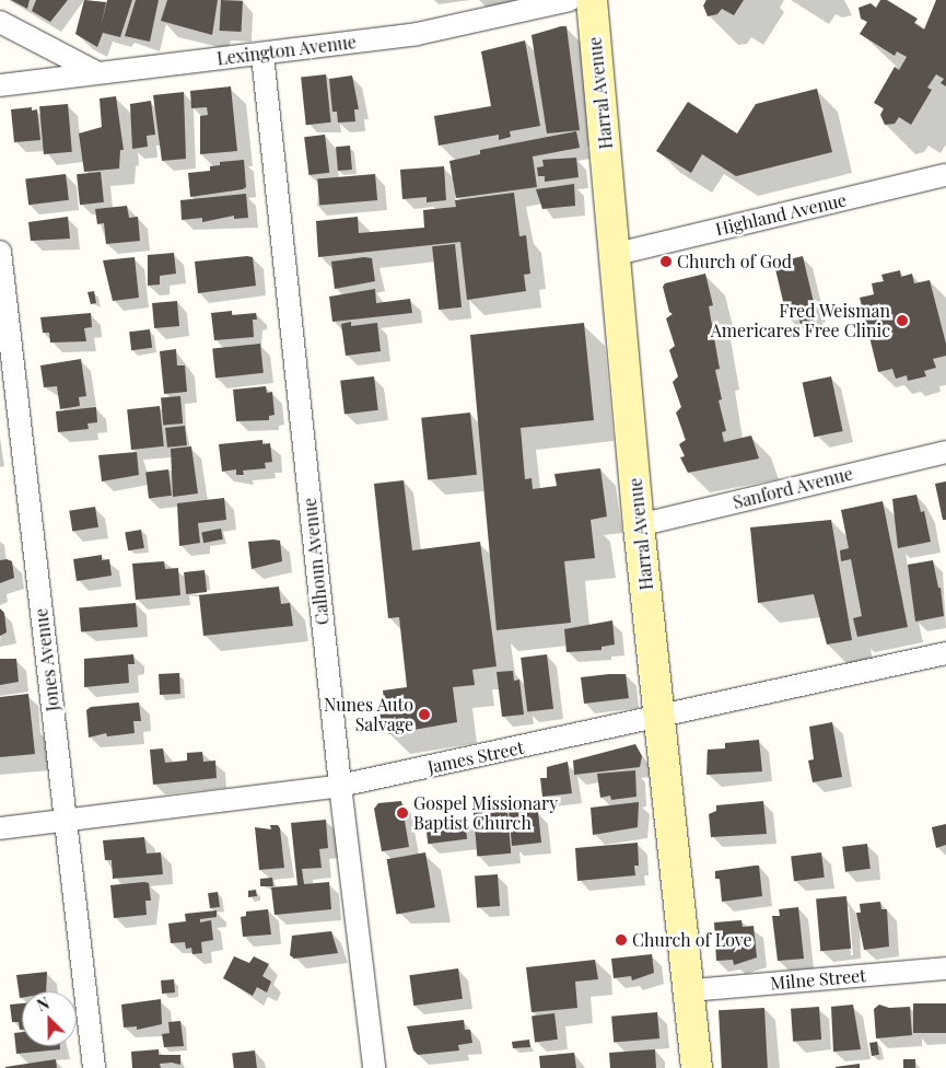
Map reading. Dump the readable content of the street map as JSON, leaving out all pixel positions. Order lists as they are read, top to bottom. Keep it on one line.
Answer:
{"streets":{"street":["Lexington Avenue","Harral Avenue","Highland Avenue","Sanford Avenue","Calhoun Avenue","Jones Avenue","James Street","Milne Street"]},"crossings":[["Lexington Avenue","Calhoun Avenue"],["Harral Avenue","Highland Avenue"],["Harral Avenue","Sanford Avenue"],["Harral Avenue","James Street"],["Harral Avenue","Milne Street"],["Calhoun Avenue","James Street"],["Jones Avenue","James Street"]],"places":["Church of God","Fred Weisman Americares Free Clinic","Nunes Auto Salvage","Gospel Missionary Baptist Church","Church of Love"],"north":"top left"}
